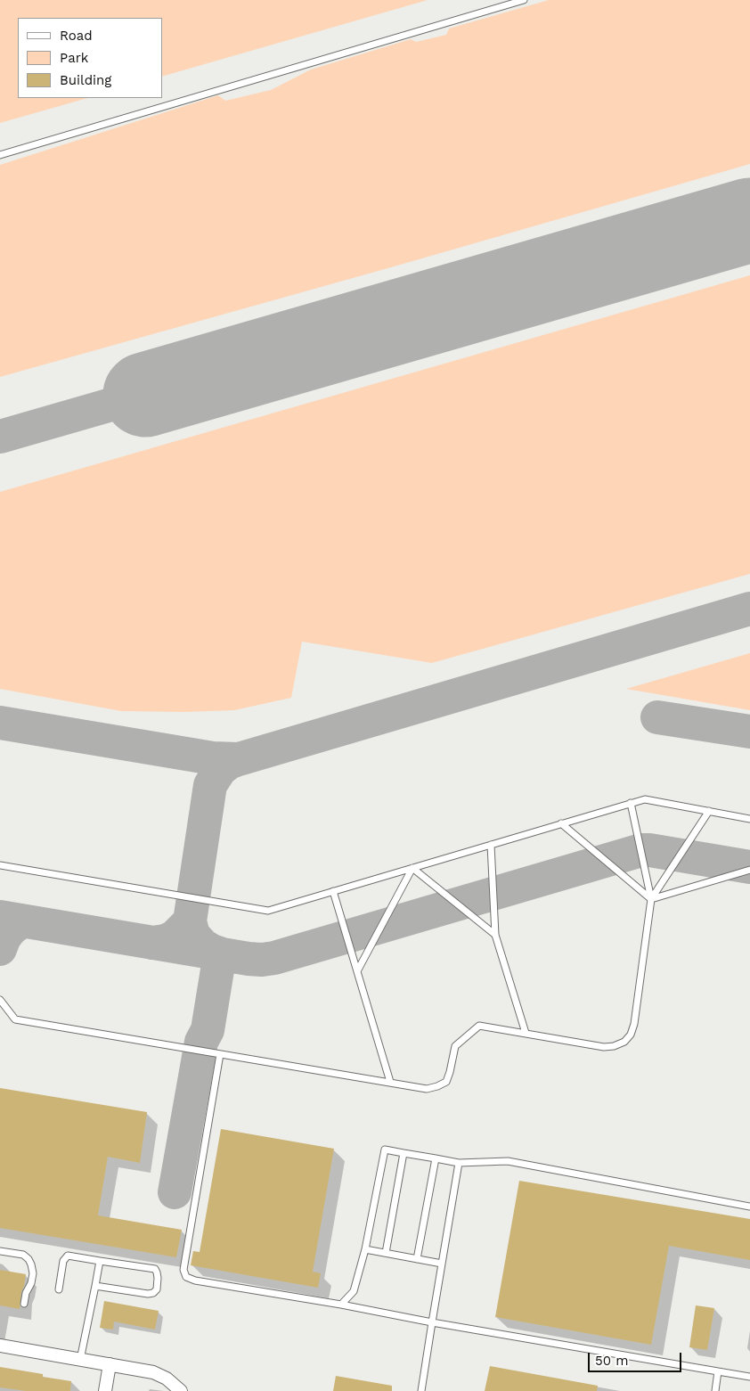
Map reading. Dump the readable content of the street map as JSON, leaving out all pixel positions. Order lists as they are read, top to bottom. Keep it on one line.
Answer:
{"legend":["Road","Park","Building"],"scale_bar":"50 m"}
